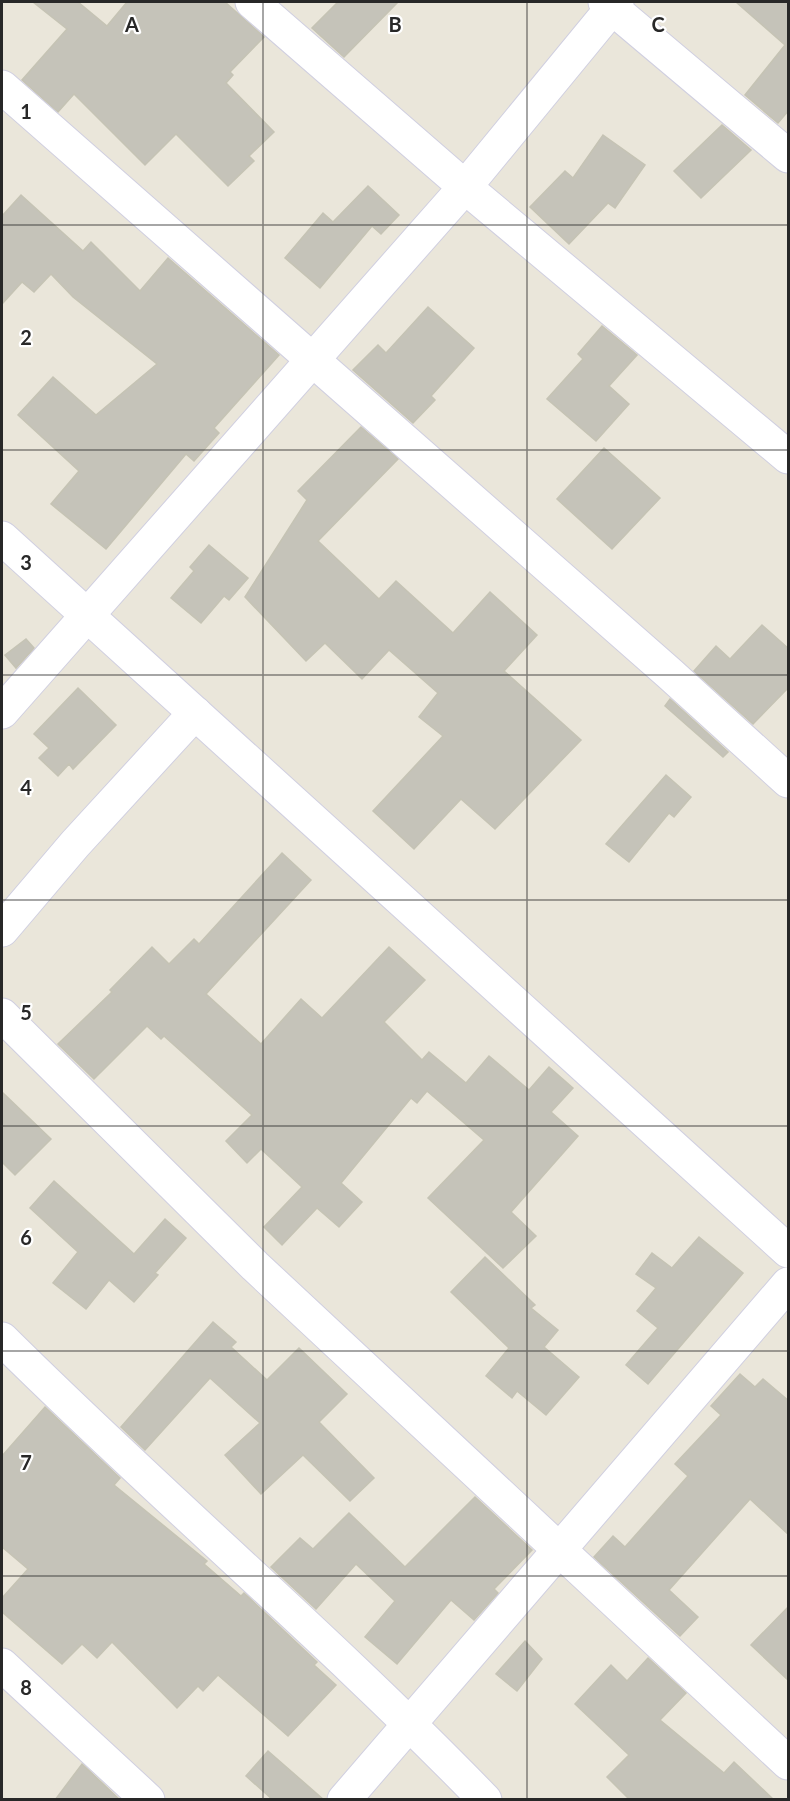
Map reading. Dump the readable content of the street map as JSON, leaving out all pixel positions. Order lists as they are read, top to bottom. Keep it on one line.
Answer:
{"grid":{"columns":["A","B","C"],"rows":["1","2","3","4","5","6","7","8"]}}
